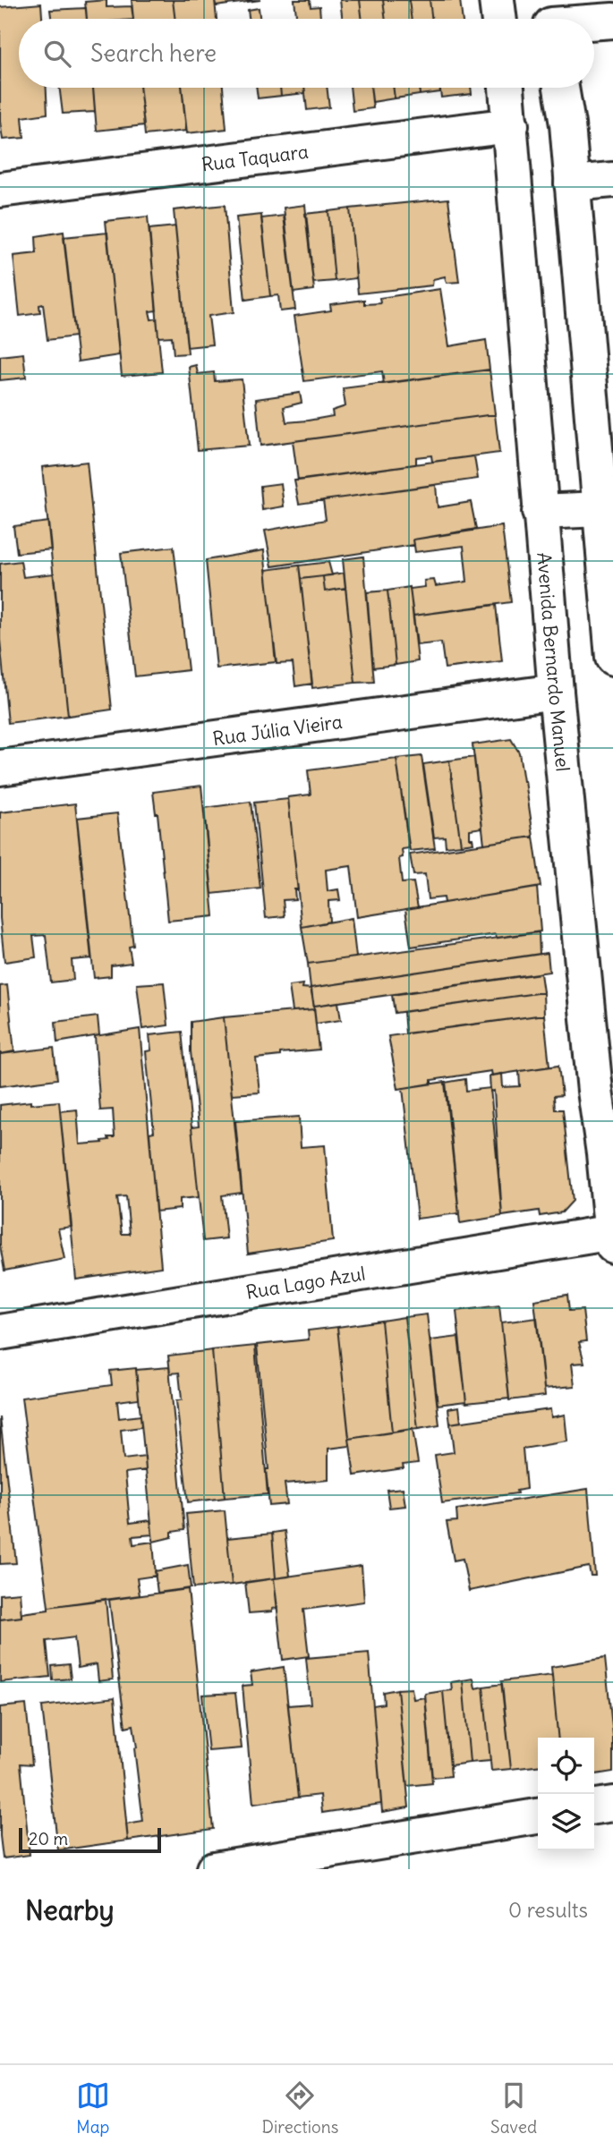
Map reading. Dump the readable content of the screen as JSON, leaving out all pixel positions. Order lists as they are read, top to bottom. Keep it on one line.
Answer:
{"streets":{"street":["Rua Taquara","Avenida Bernardo Manuel","Rua Júlia Vieira","Rua Lago Azul"]},"crossings":[["Rua Taquara","Avenida Bernardo Manuel"],["Avenida Bernardo Manuel","Rua Júlia Vieira"],["Avenida Bernardo Manuel","Rua Lago Azul"]],"scale_bar":"20 m","page":{"search":"Search here","scale":"20 m","heading":["Nearby","0 results"],"nav":["Map","Directions","Saved"]}}
